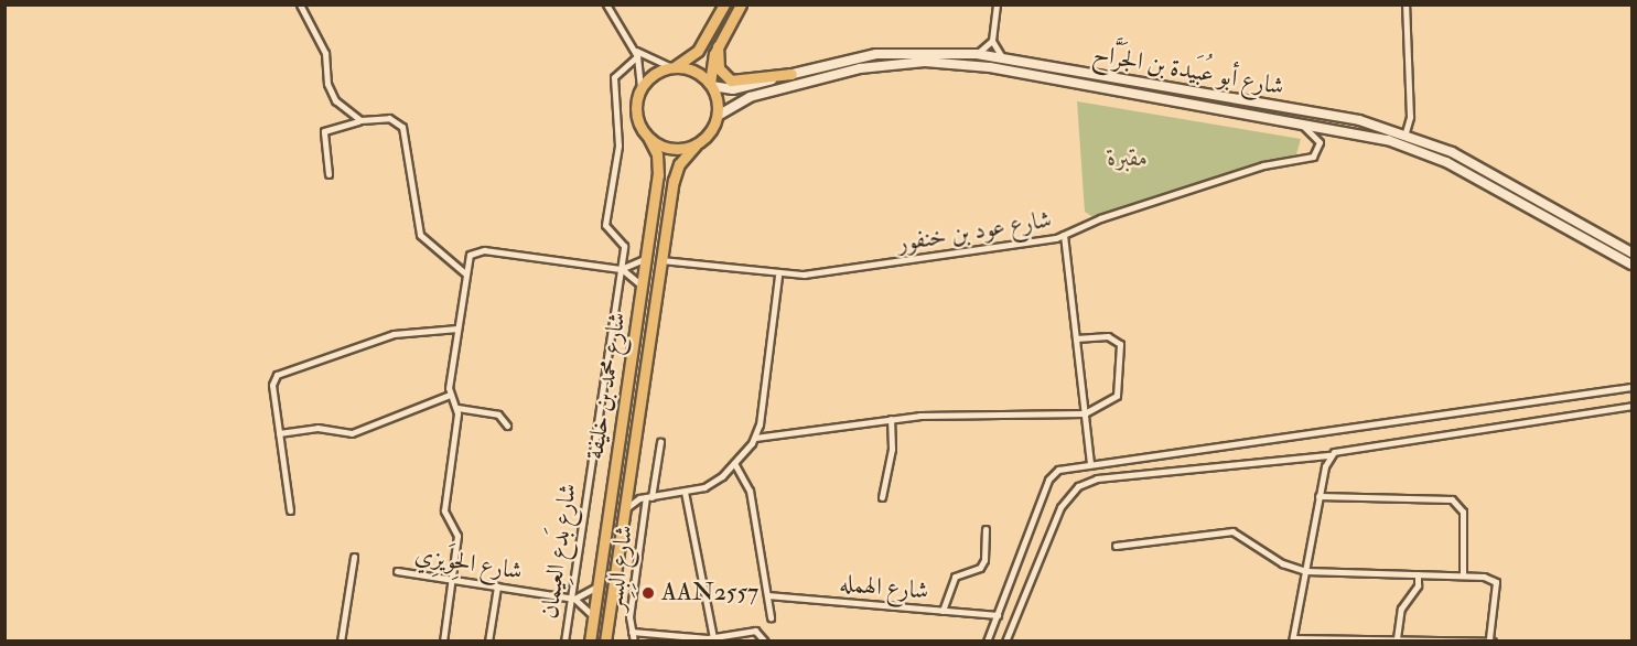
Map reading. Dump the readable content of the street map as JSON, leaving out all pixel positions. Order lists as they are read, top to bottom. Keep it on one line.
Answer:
{"streets":{"highway":["شارع محمد بن خليفة"],"main road":["شارع أبو عُبَيدة بن الجَرَّاح"],"street":["شارع عود بن خنفور","شارع بَدع العِيمان","شارع الحِوَيزِي","شارع البِسِر","شارع الهمله"]},"crossings":[["شارع أبو عُبَيدة بن الجَرَّاح","شارع عود بن خنفور"],["شارع أبو عُبَيدة بن الجَرَّاح","شارع محمد بن خليفة"],["شارع عود بن خنفور","شارع محمد بن خليفة"],["شارع بَدع العِيمان","شارع الحِوَيزِي"]],"parks":["مقبرة"],"places":["AAN2557"]}
